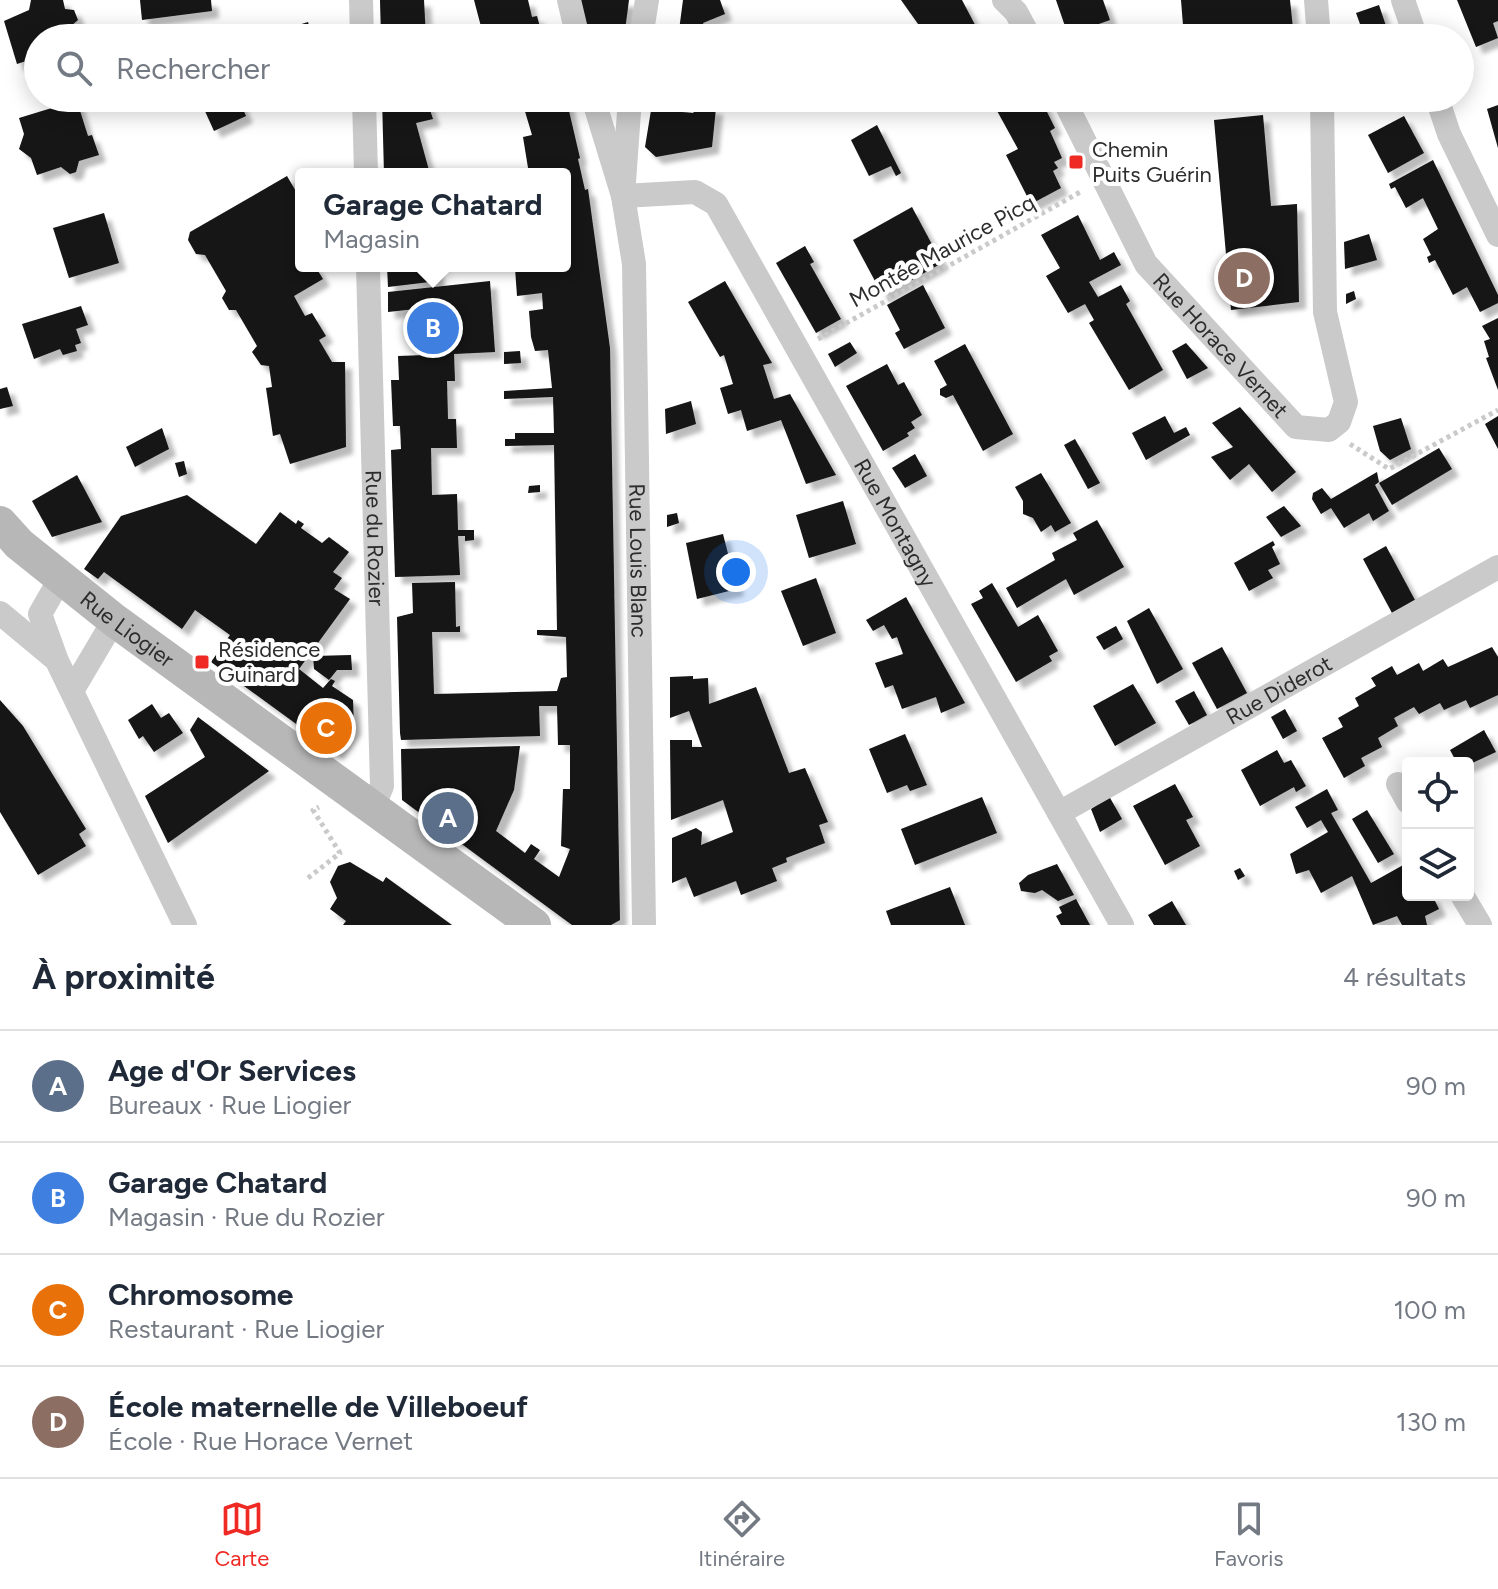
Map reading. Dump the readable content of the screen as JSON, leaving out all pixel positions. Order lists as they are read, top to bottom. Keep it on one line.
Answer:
{"streets":{"street":["Rue Horace Vernet","Rue Montagny","Rue du Rozier","Rue Louis Blanc","Rue Liogier","Rue Diderot"],"path":["Montée Maurice Picq"]},"crossings":[["Montée Maurice Picq","Rue Horace Vernet"],["Montée Maurice Picq","Rue Montagny"],["Rue Montagny","Rue Louis Blanc"],["Rue Montagny","Rue Diderot"],["Rue du Rozier","Rue Liogier"]],"places":{"transit":["Chemin Puits Guérin","Résidence Guinard"]},"page":{"search":"Rechercher","popup":["Garage Chatard","Magasin"],"pins":["D","B","C","A"],"heading":["À proximité","4 résultats"],"list":[{"mark":"A","name":"Age d'Or Services","note":"Bureaux · Rue Liogier","value":"90 m"},{"mark":"B","name":"Garage Chatard","note":"Magasin · Rue du Rozier","value":"90 m"},{"mark":"C","name":"Chromosome","note":"Restaurant · Rue Liogier","value":"100 m"},{"mark":"D","name":"École maternelle de Villeboeuf","note":"École · Rue Horace Vernet","value":"130 m"}],"nav":["Carte","Itinéraire","Favoris"]}}
